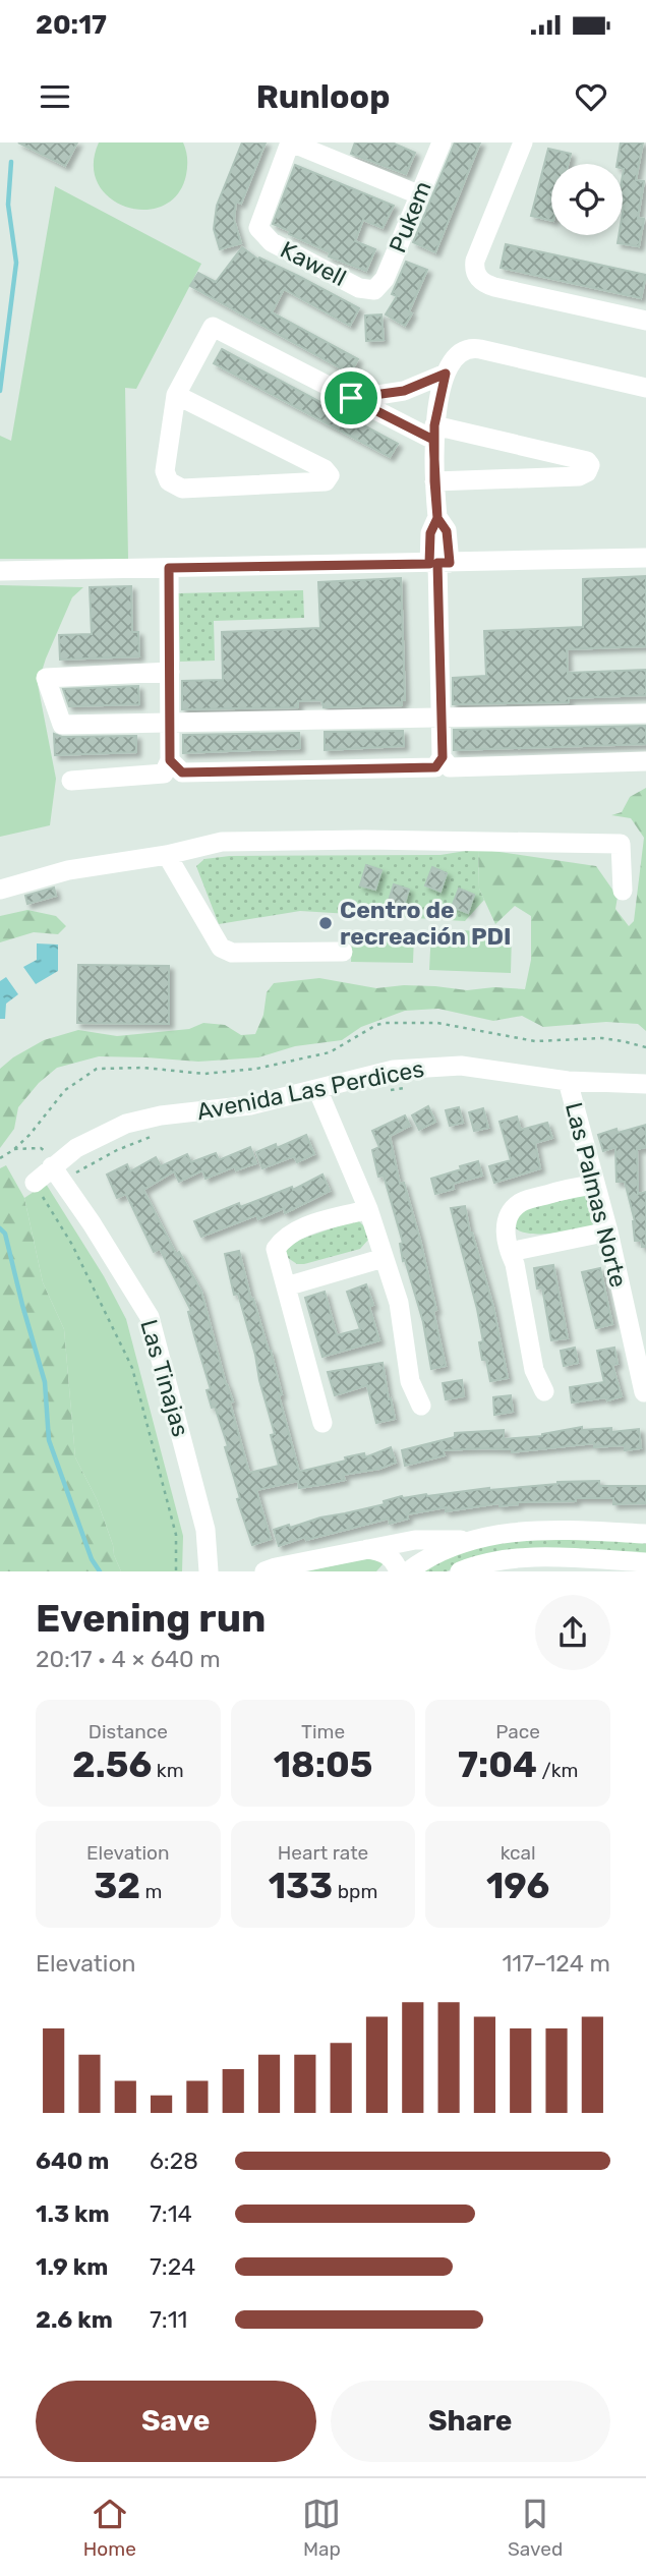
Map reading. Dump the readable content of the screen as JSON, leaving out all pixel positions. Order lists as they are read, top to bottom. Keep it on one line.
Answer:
{"streets":{"street":["Pukem","Kawell","Avenida Las Perdices","Las Palmas Norte","Las Tinajas"]},"crossings":[["Pukem","Kawell"],["Avenida Las Perdices","Las Palmas Norte"],["Avenida Las Perdices","Las Tinajas"]],"places":["Centro de recreación PDI"],"page":{"status":"20:17","header":"Runloop","heading":["Evening run","20:17 · 4 × 640 m"],"stats":[["Distance","2.56 km"],["Time","18:05"],["Pace","7:04 /km"],["Elevation","32 m"],["Heart rate","133 bpm"],["kcal","196"]],"chart":["Elevation","117–124 m"],"list":[{"name":"640 m","note":"6:28"},{"name":"1.3 km","note":"7:14"},{"name":"1.9 km","note":"7:24"},{"name":"2.6 km","note":"7:11"}],"buttons":["Save","Share"],"tabs":["Home","Map","Saved"]}}
